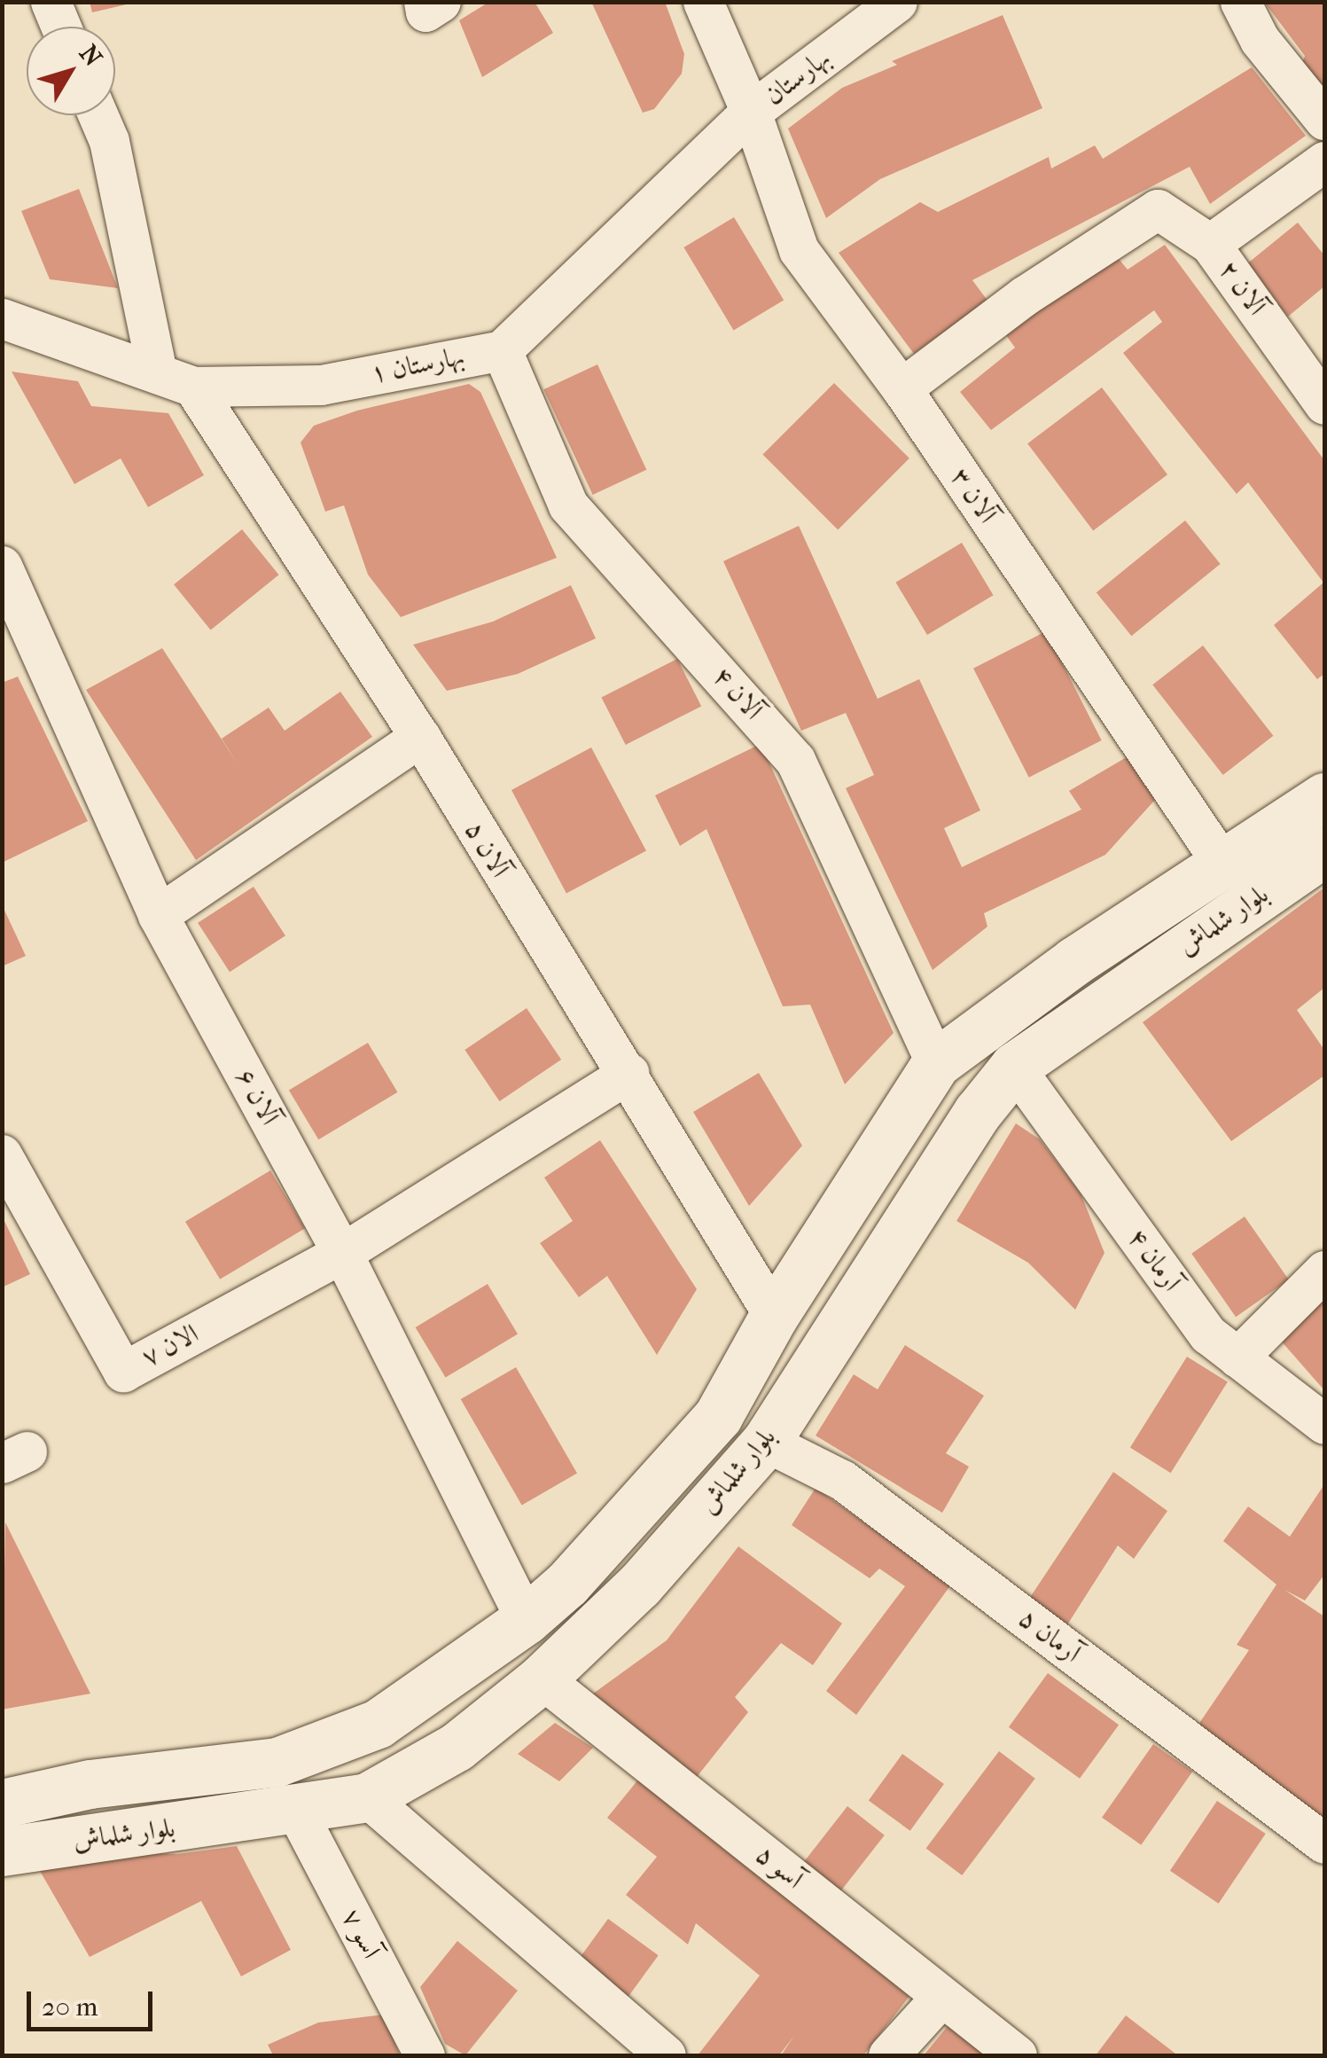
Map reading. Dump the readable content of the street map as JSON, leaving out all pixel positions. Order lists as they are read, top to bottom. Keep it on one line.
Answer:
{"streets":{"main road":["بلوار شلماش"],"street":["بهارستان","آلان ۲","بهارستان ۱","آلان ۳","آلان ۴","آلان ۵","آلان ۶","آرمان ۴","الان ۷","آرمان ۵","آسو ۵","آسو ۷"]},"crossings":[["بهارستان","بهارستان ۱"],["بهارستان","آلان ۳"],["بهارستان ۱","آلان ۳"],["بهارستان ۱","آلان ۴"],["بهارستان ۱","آلان ۵"],["آلان ۳","بلوار شلماش"],["آلان ۴","بلوار شلماش"],["آلان ۵","بلوار شلماش"],["بلوار شلماش","آلان ۶"],["بلوار شلماش","آرمان ۴"],["بلوار شلماش","آرمان ۵"],["بلوار شلماش","آسو ۵"],["بلوار شلماش","آسو ۷"],["آلان ۶","الان ۷"]],"scale_bar":"20 m","north":"top right"}
